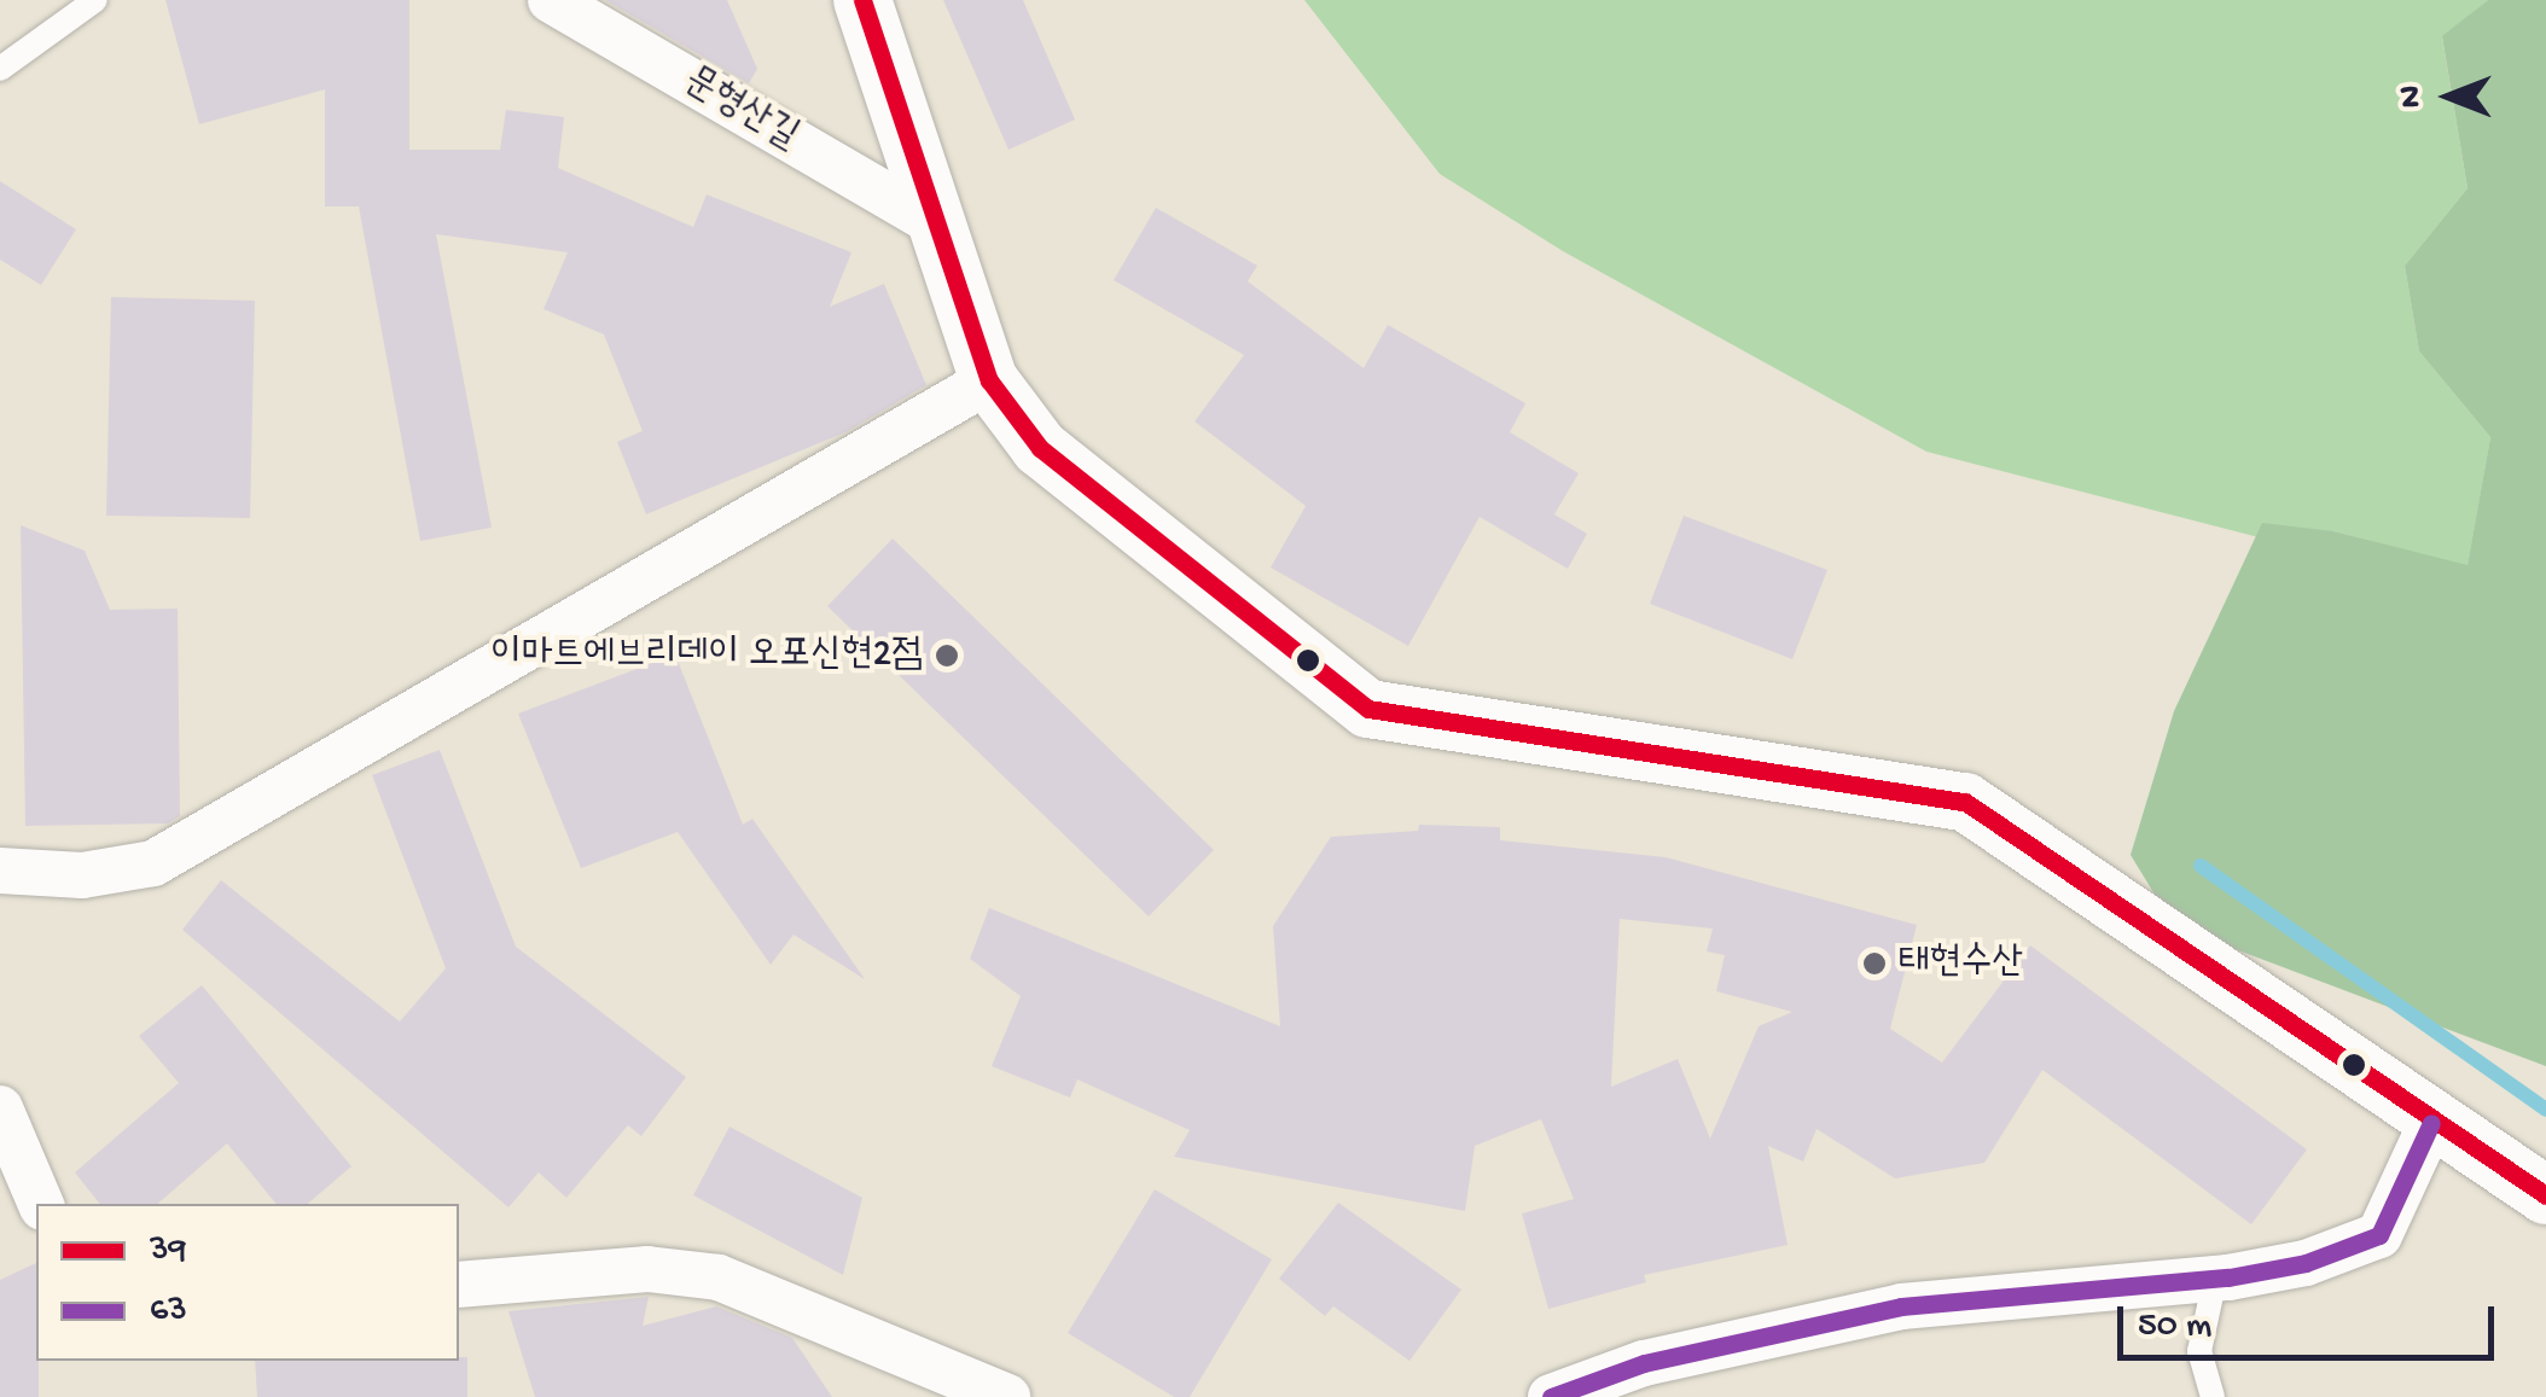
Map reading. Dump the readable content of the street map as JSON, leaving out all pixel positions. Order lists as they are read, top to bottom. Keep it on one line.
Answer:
{"streets":{"street":["문형산길"]},"places":["이마트에브리데이 오포신현2점","태현수산"],"lines":["transit line 39","transit line 63"],"legend":["39","63"],"scale_bar":"50 m","north":"left"}
